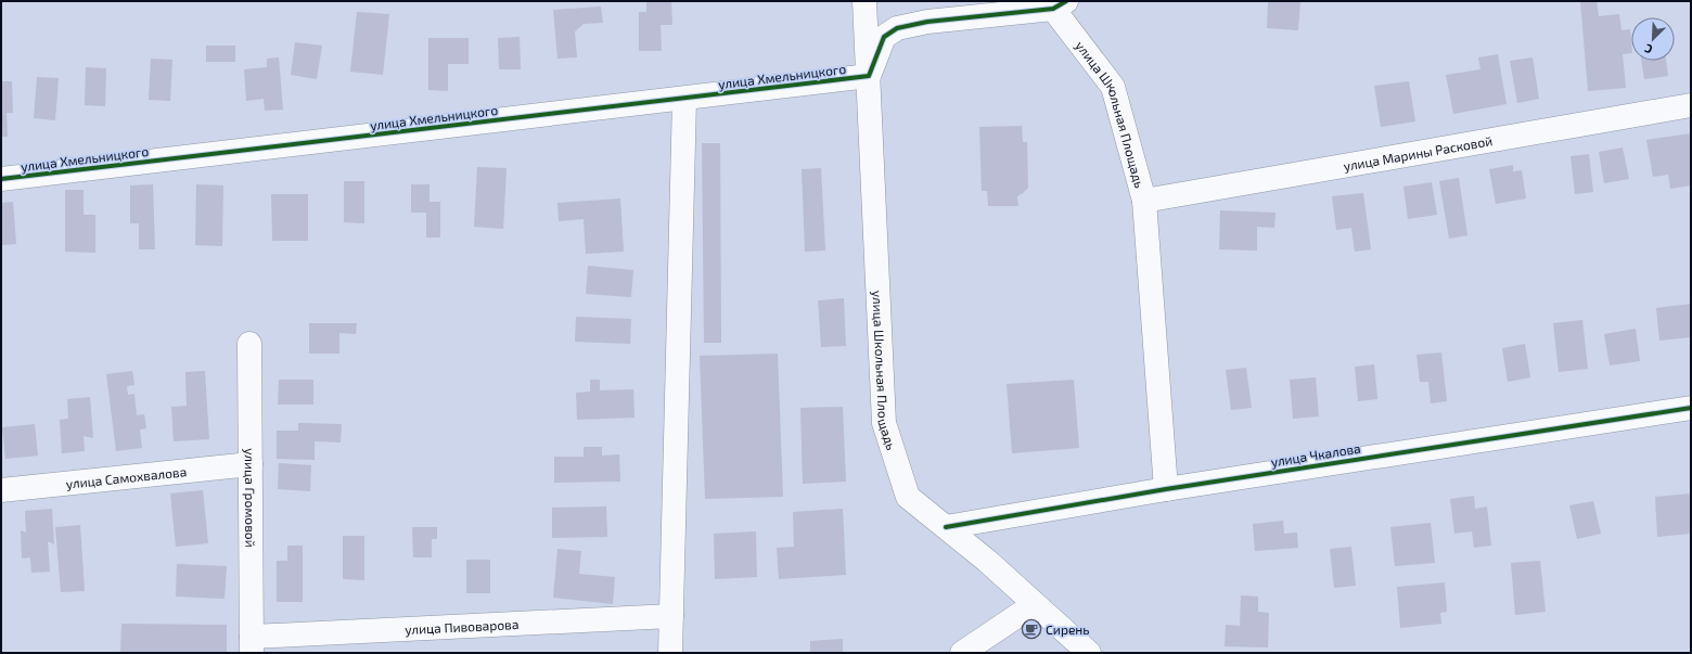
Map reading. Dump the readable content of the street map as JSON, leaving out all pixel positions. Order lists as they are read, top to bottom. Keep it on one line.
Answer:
{"streets":{"street":["улица Хмельницкого","улица Школьная Площадь","улица Марины Расковой","улица Чкалова","улица Самохвалова","улица Громовой","улица Пивоварова"]},"crossings":[["улица Хмельницкого","улица Школьная Площадь"],["улица Школьная Площадь","улица Марины Расковой"],["улица Школьная Площадь","улица Чкалова"],["улица Самохвалова","улица Громовой"],["улица Громовой","улица Пивоварова"]],"places":{"cafe":["Сирень"]},"north":"bottom left"}
